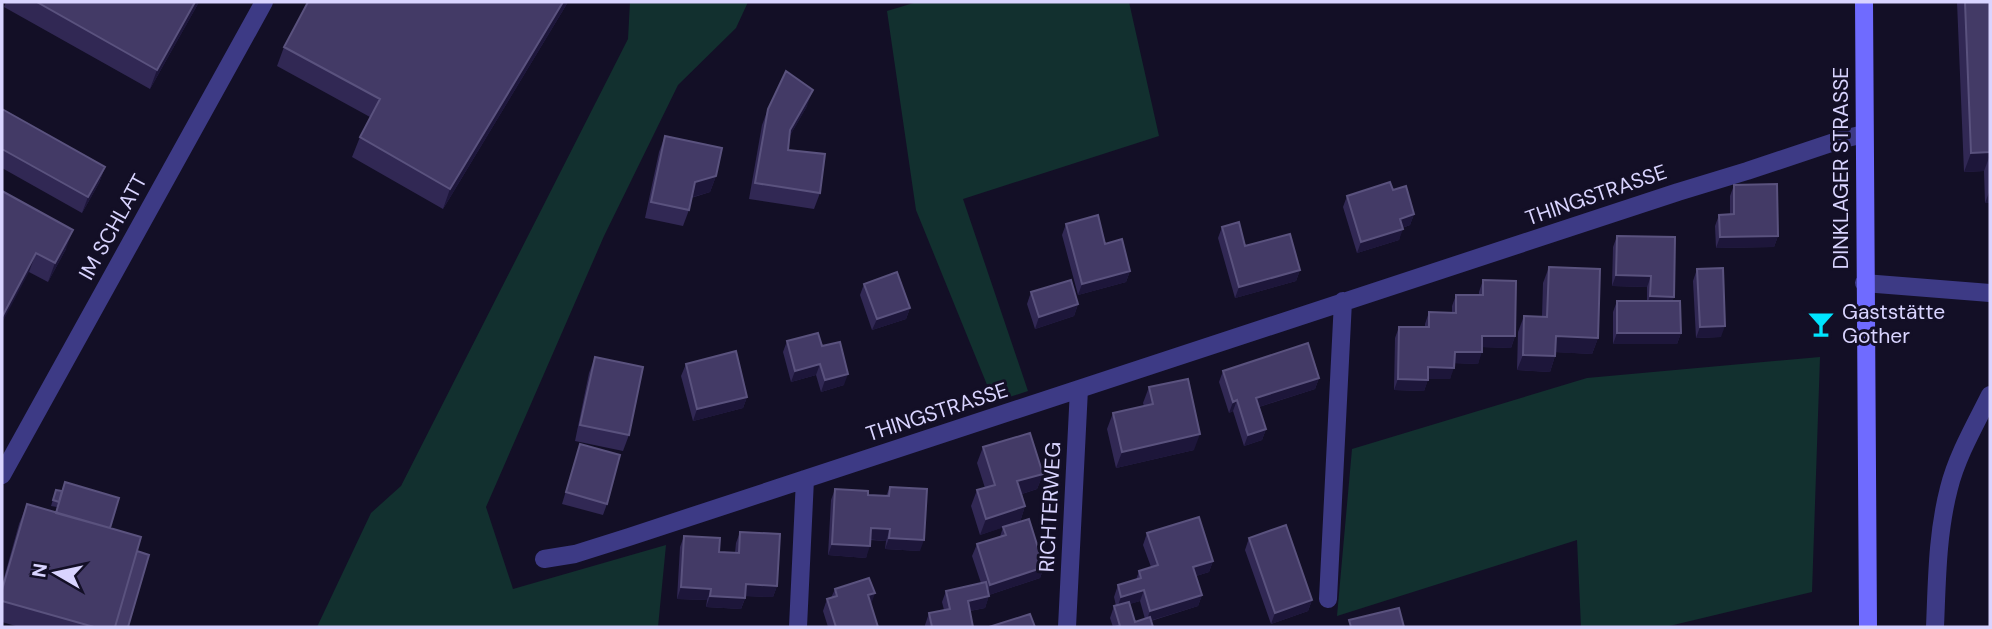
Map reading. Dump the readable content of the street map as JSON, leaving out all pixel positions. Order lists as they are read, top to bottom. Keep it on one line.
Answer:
{"streets":{"main road":["DINKLAGER STRASSE"],"street":["THINGSTRASSE","IM SCHLATT","RICHTERWEG"]},"crossings":[["DINKLAGER STRASSE","THINGSTRASSE"],["THINGSTRASSE","RICHTERWEG"]],"places":{"bar":["Gaststätte Gother"]},"north":"left"}
